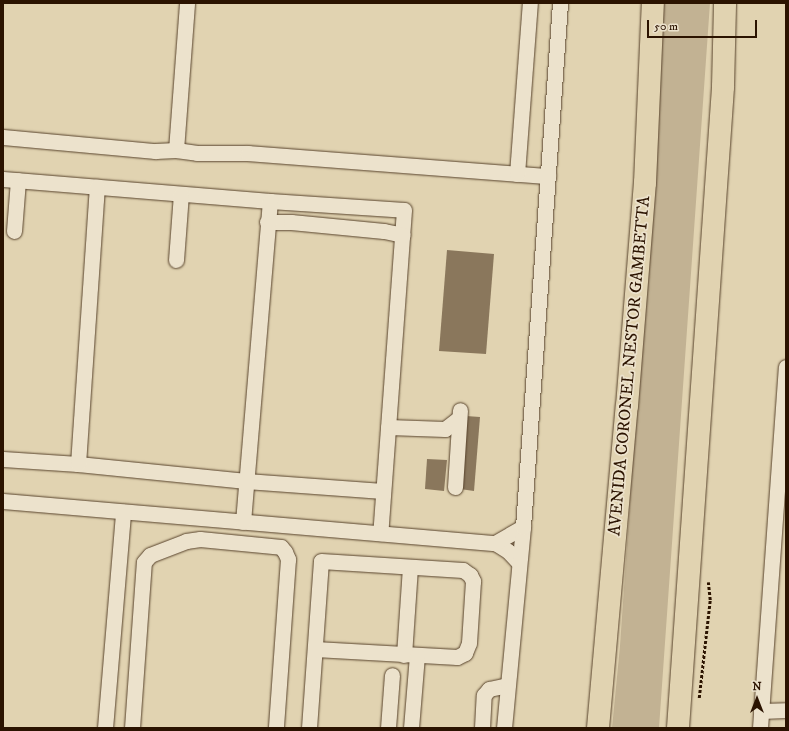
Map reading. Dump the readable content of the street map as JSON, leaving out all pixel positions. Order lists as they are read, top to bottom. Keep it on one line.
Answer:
{"streets":{"highway":["AVENIDA CORONEL NESTOR GAMBETTA"]},"scale_bar":"50 m","north":"top"}
